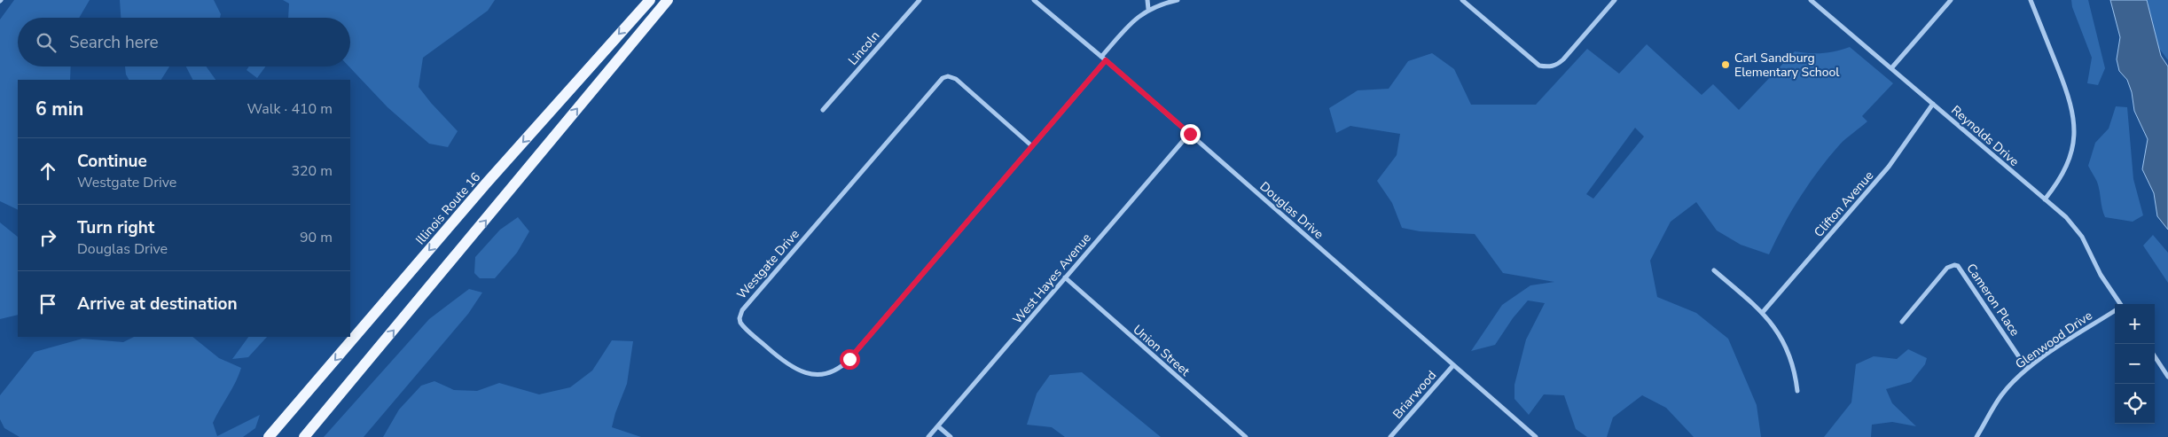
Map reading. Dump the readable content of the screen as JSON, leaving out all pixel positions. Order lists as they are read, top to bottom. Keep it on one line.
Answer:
{"streets":{"main road":["Illinois Route 16"],"street":["Lincoln","Reynolds Drive","Clifton Avenue","Douglas Drive","Westgate Drive","West Hayes Avenue","Cameron Place","Glenwood Drive","Union Street","Briarwood"]},"crossings":[["Reynolds Drive","Clifton Avenue"],["Douglas Drive","Westgate Drive"],["Douglas Drive","West Hayes Avenue"],["Douglas Drive","Briarwood"],["West Hayes Avenue","Union Street"],["Cameron Place","Glenwood Drive"]],"places":["Carl Sandburg Elementary School"],"page":{"search":"Search here","heading":["6 min","Walk · 410 m"],"list":[["Continue","Westgate Drive","320 m"],["Turn right","Douglas Drive","90 m"],"Arrive at destination"],"map_buttons":["+","−"]}}
